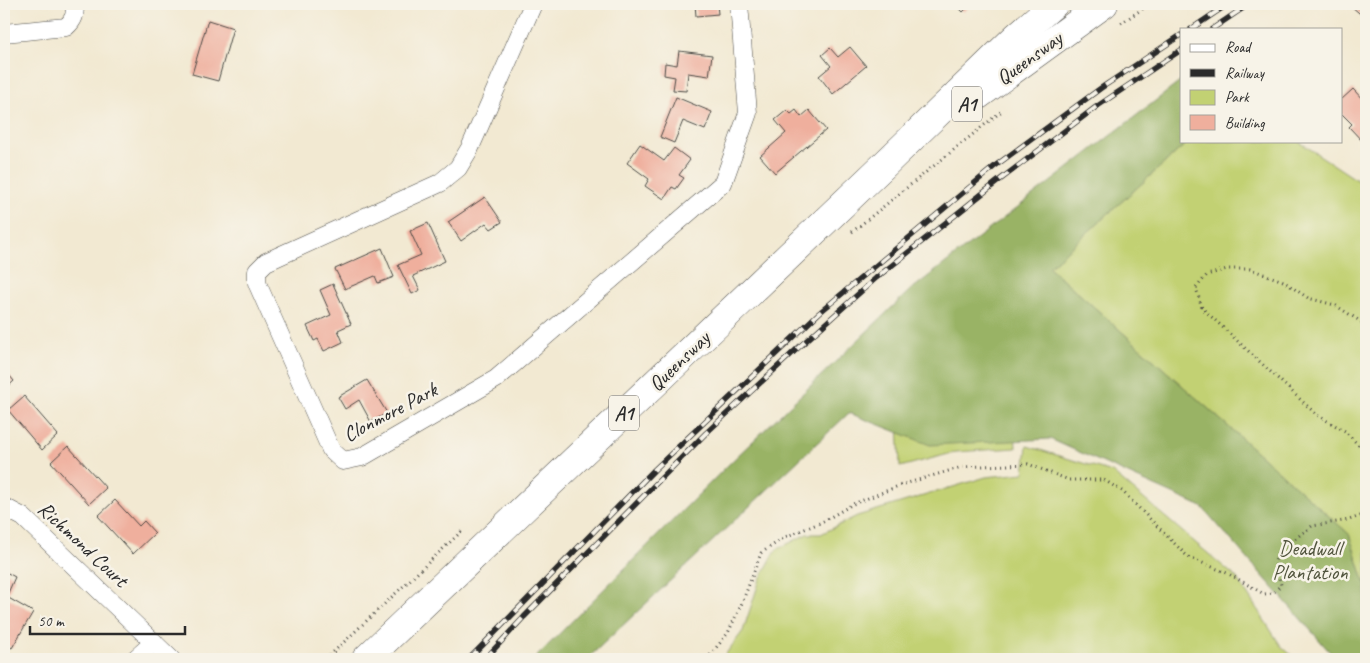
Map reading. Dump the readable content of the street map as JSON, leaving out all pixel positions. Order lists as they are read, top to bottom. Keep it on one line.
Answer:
{"streets":{"highway":["Queensway","A1"],"street":["Clonmore Park","Richmond Court"]},"parks":["Deadwall Plantation"],"legend":["Road","Railway","Park","Building"],"scale_bar":"50 m"}
